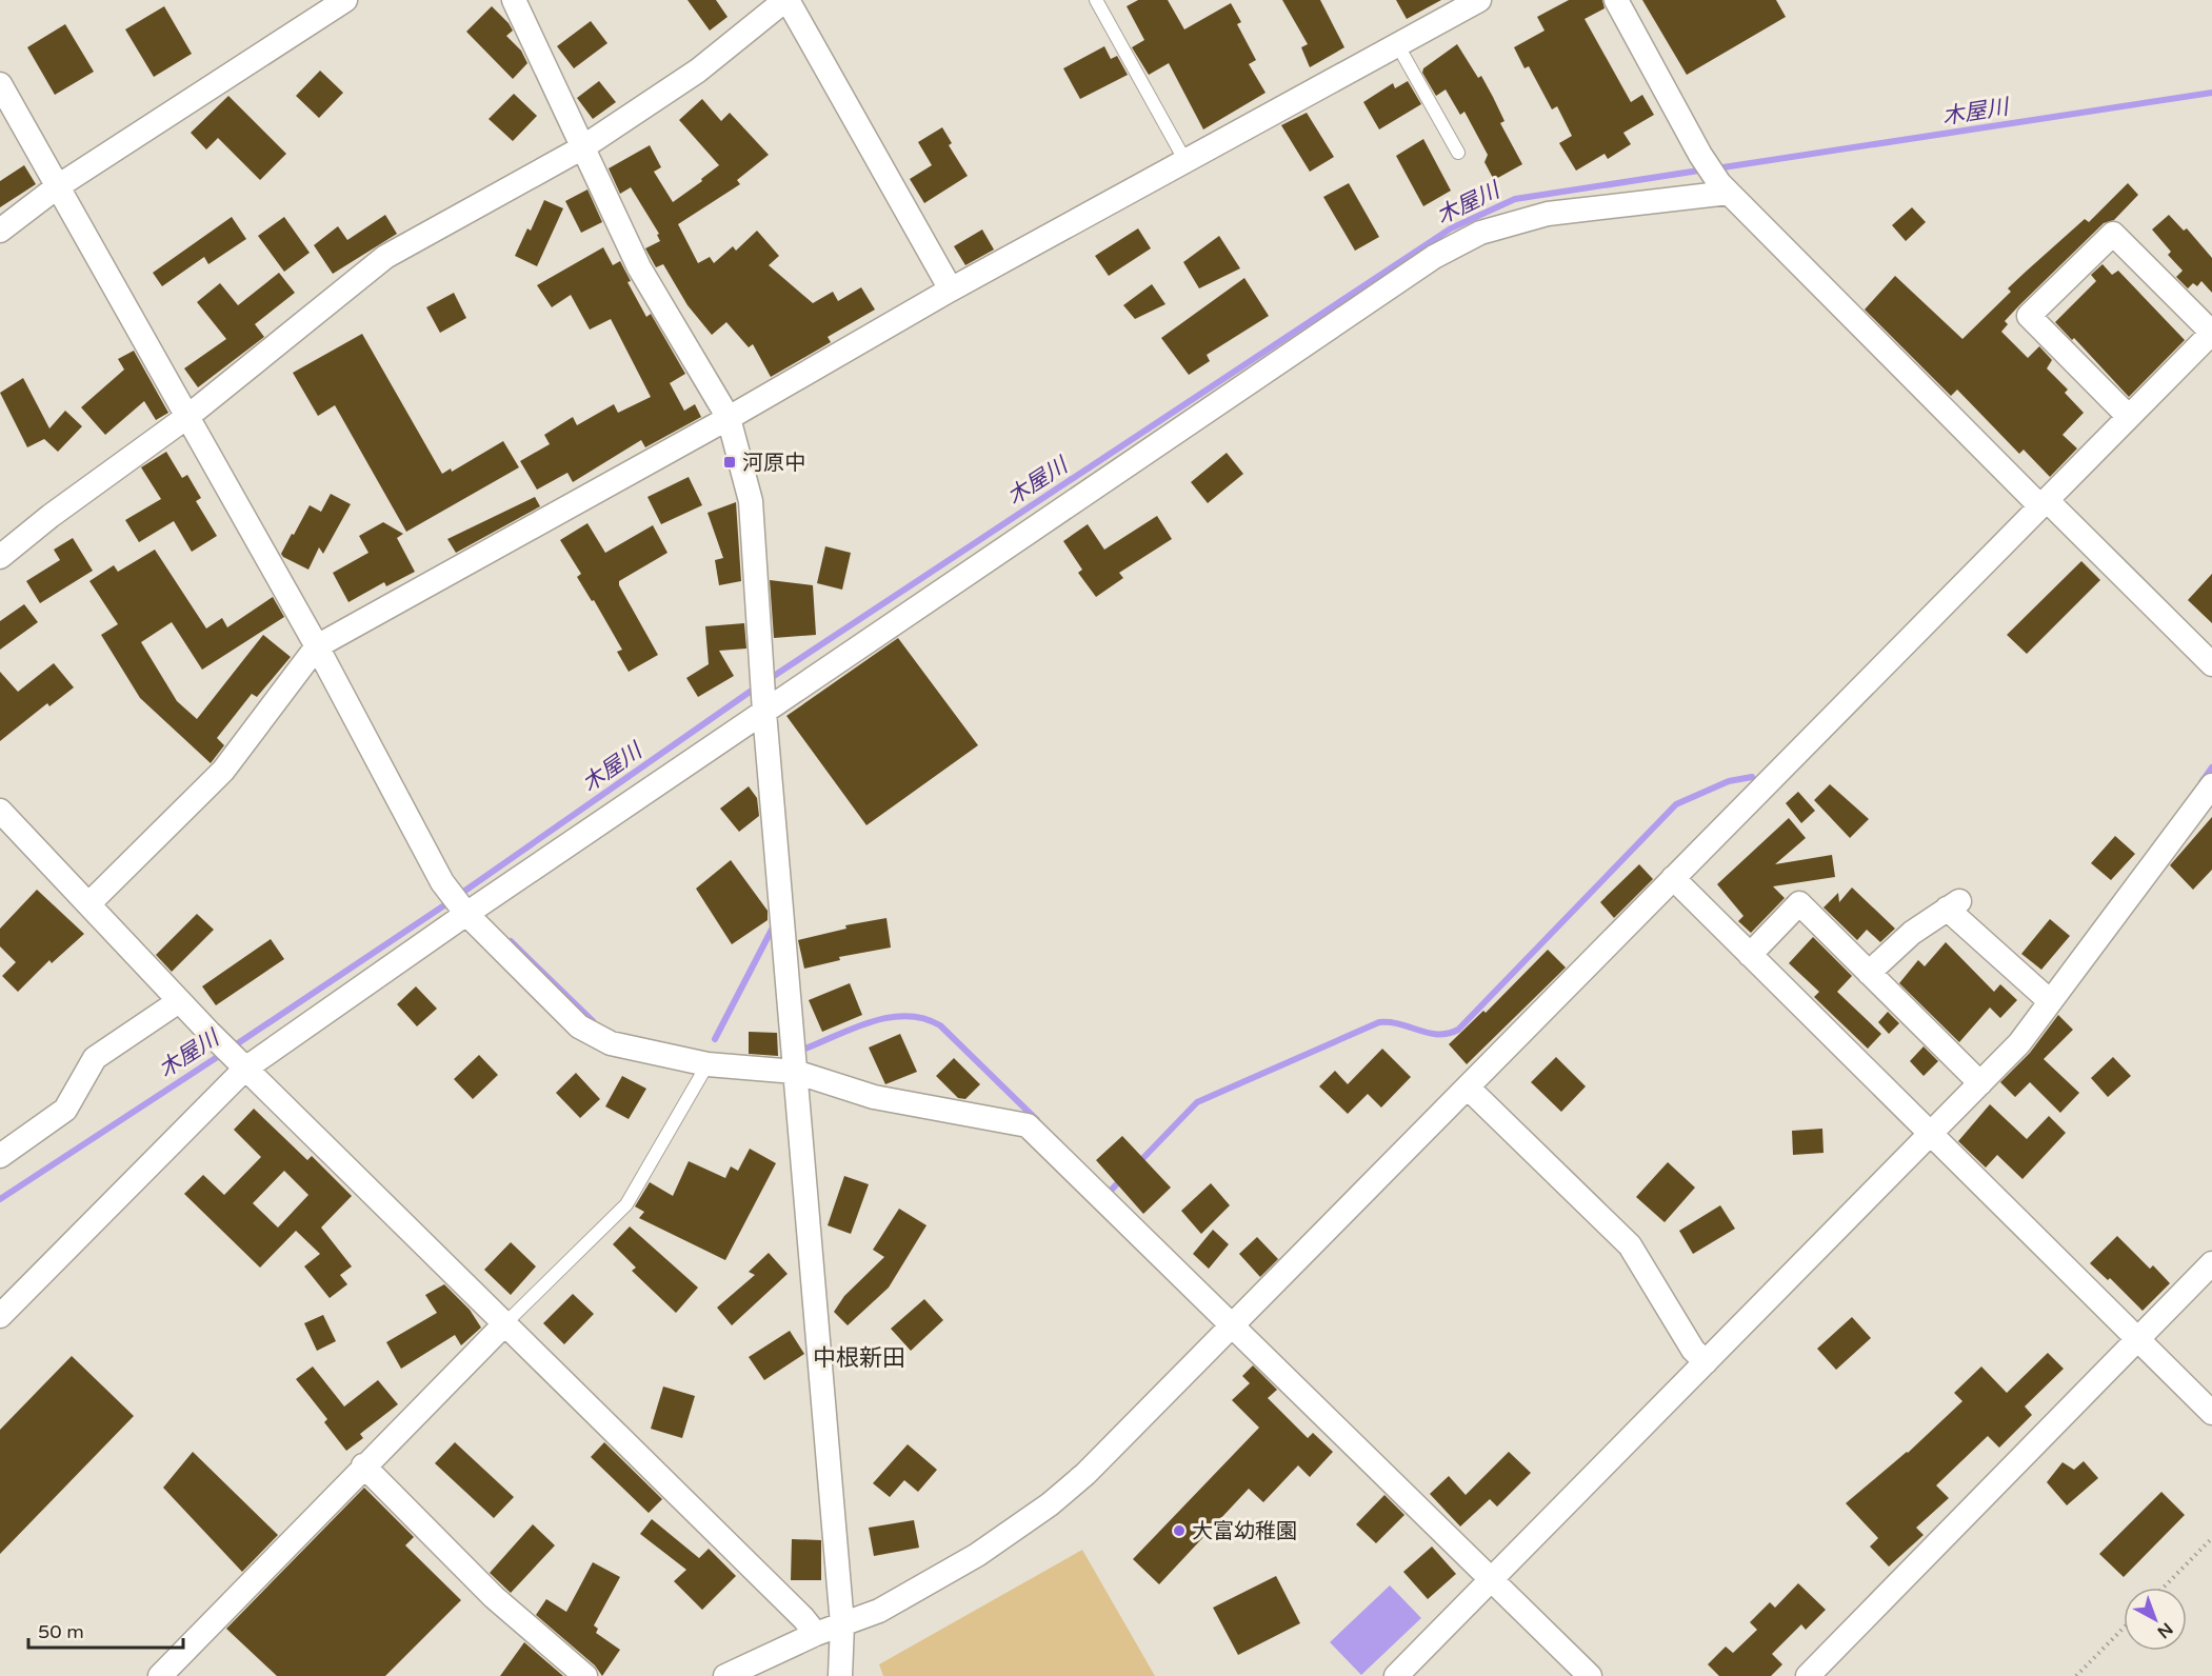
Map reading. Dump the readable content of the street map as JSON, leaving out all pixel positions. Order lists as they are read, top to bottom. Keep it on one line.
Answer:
{"districts":["中根新田"],"water":["木屋川"],"places":{"transit":["河原中"],"other":["大富幼稚園"]},"scale_bar":"50 m","north":"bottom right"}
